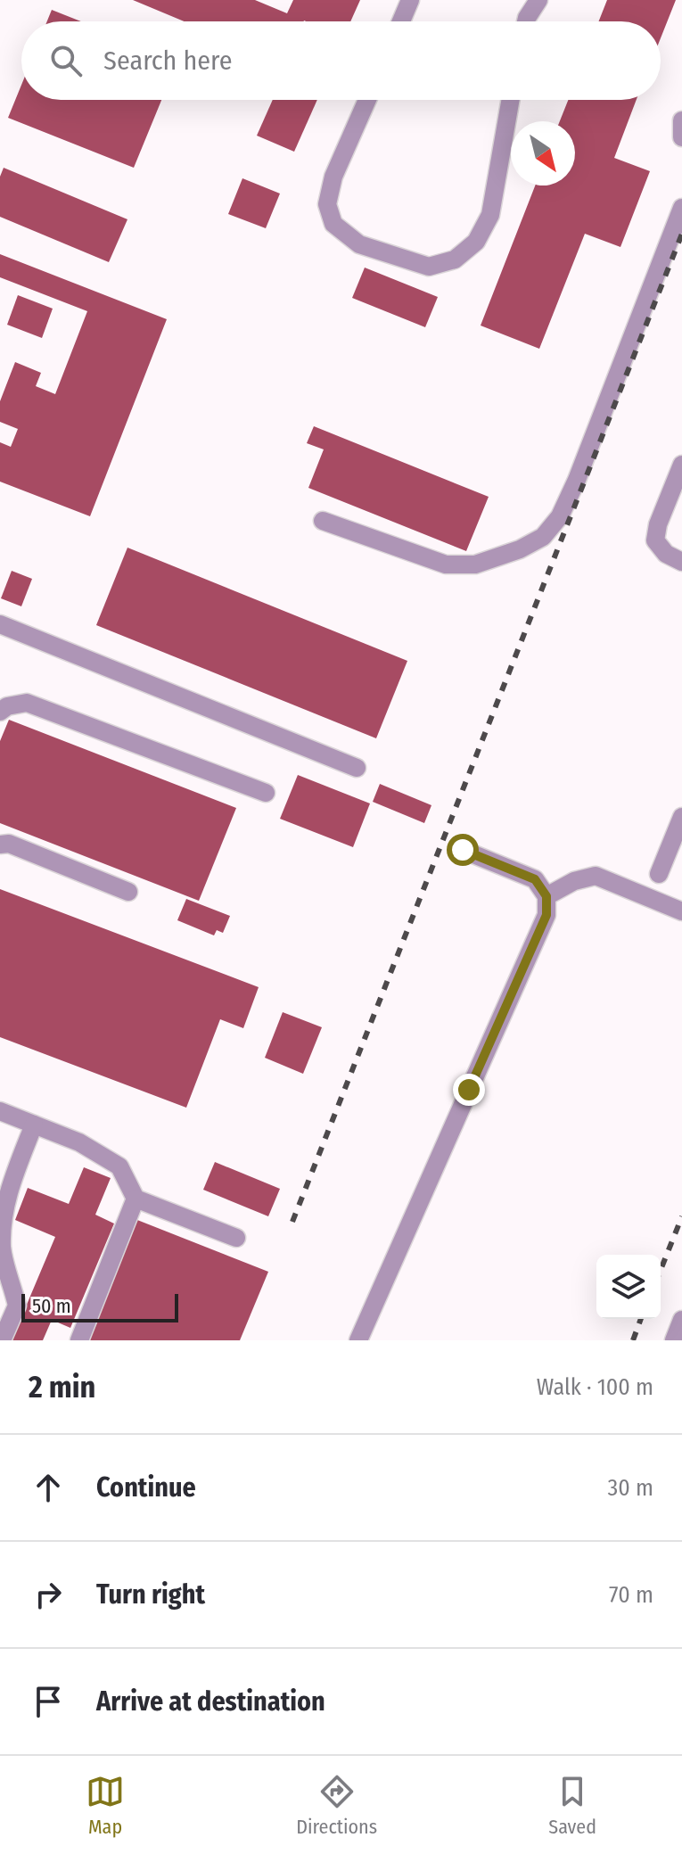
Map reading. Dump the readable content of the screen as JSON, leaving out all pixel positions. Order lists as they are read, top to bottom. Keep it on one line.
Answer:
{"scale_bar":"50 m","north":"bottom right","page":{"search":"Search here","scale":"50 m","heading":["2 min","Walk · 100 m"],"list":[["Continue","30 m"],["Turn right","70 m"],"Arrive at destination"],"nav":["Map","Directions","Saved"]}}
